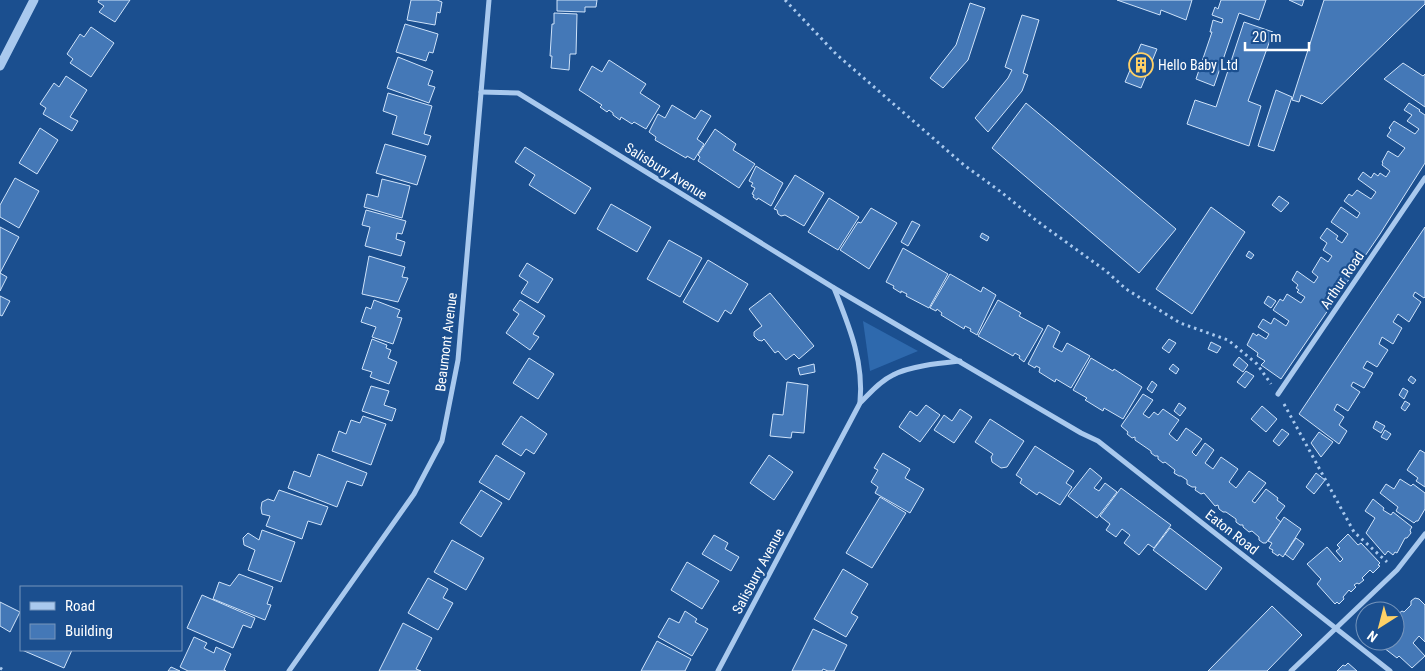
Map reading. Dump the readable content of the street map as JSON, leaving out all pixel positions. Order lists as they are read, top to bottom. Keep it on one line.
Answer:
{"streets":{"street":["Salisbury Avenue","Arthur Road","Beaumont Avenue","Eaton Road"]},"crossings":[["Salisbury Avenue","Beaumont Avenue"],["Salisbury Avenue","Eaton Road"]],"places":{"building":["Hello Baby Ltd"]},"legend":["Road","Building"],"scale_bar":"20 m","north":"bottom left"}
